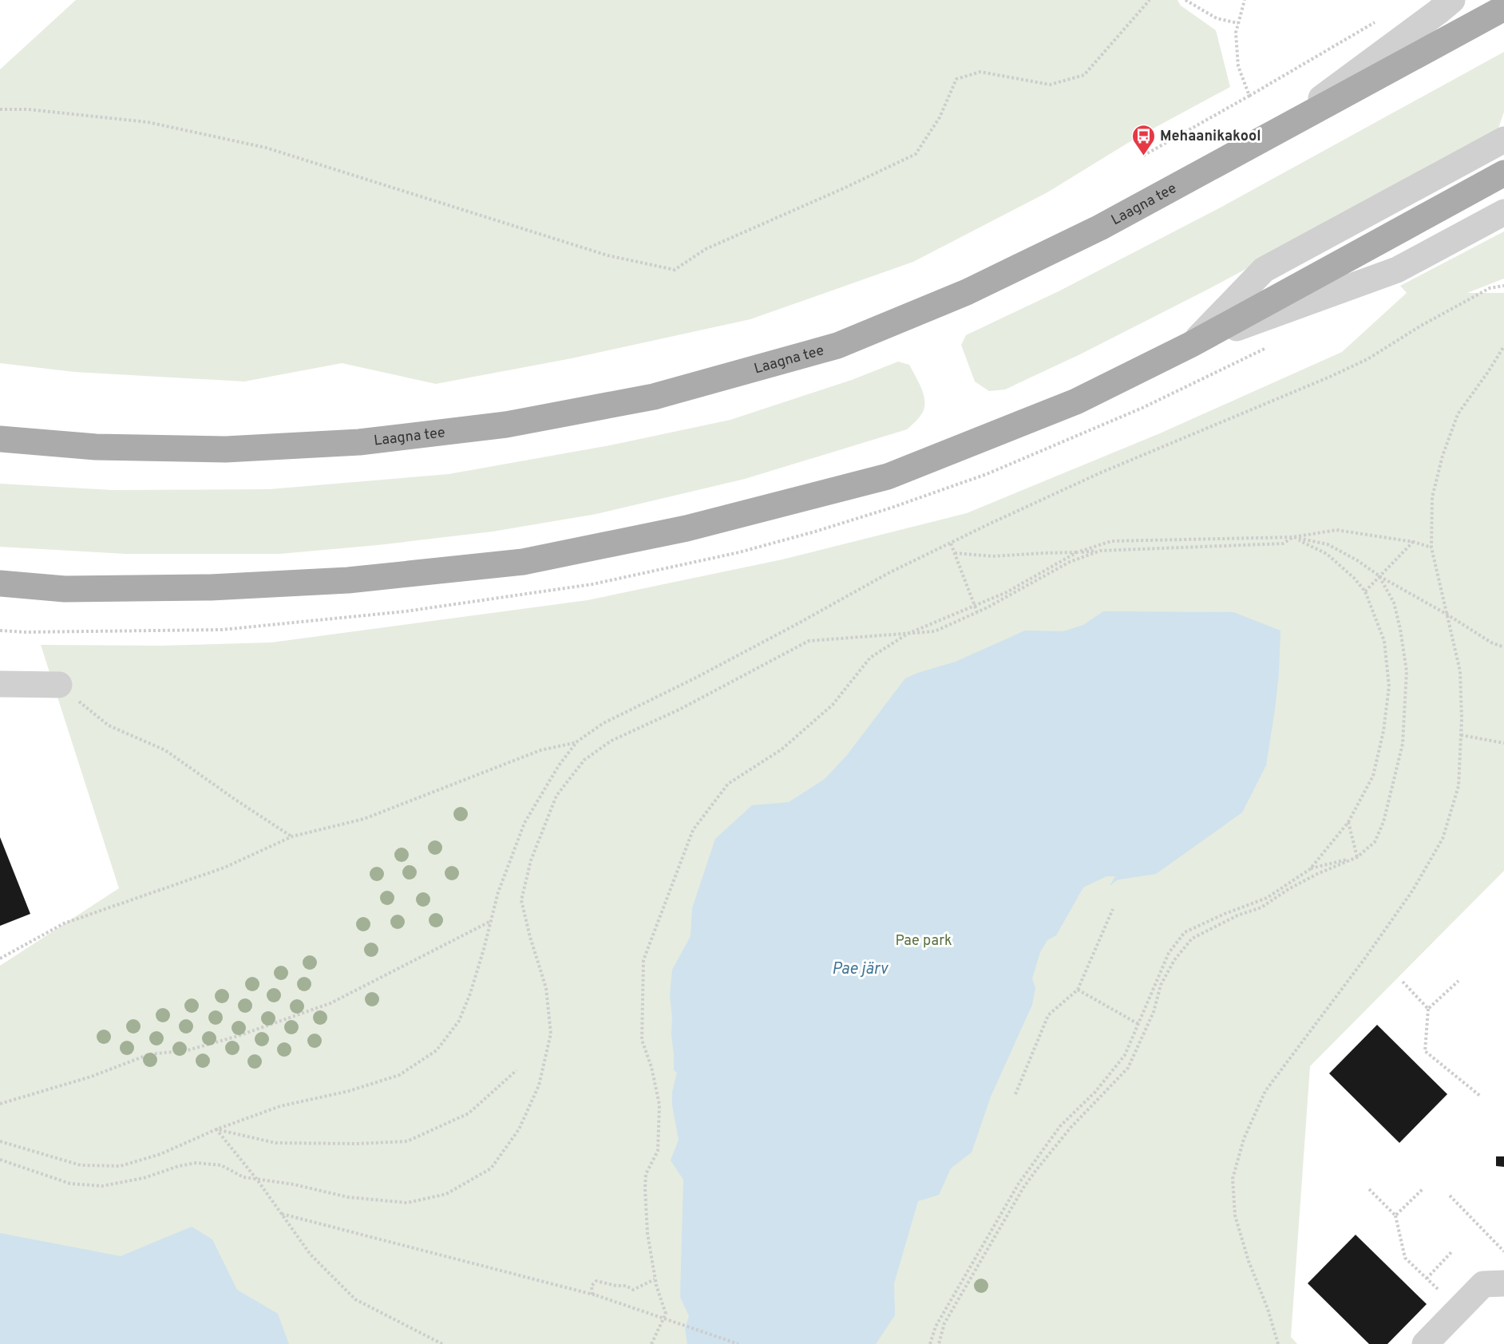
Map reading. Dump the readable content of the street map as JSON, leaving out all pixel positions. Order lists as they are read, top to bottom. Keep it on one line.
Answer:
{"streets":{"main road":["Laagna tee"]},"water":["Pae järv"],"parks":["Pae park"],"places":{"bus stop":["Mehaanikakool"]}}
